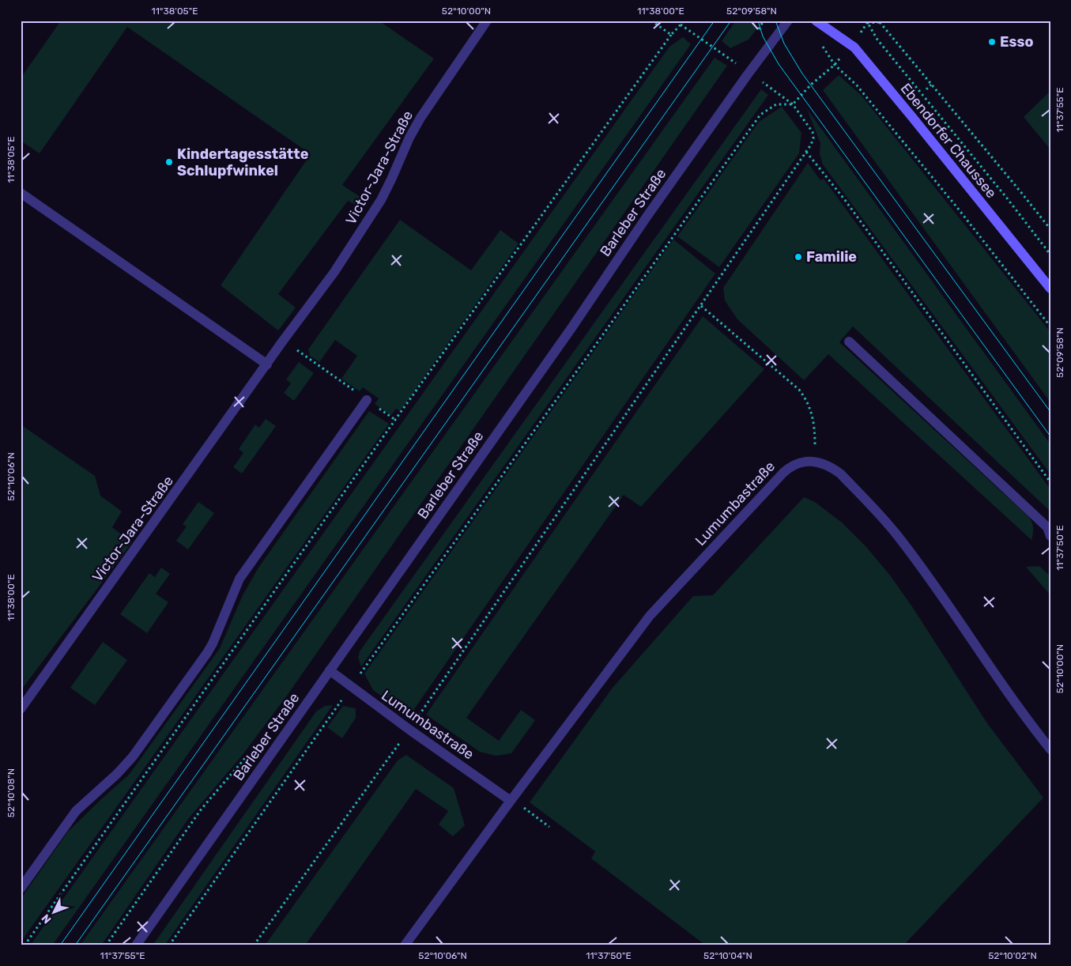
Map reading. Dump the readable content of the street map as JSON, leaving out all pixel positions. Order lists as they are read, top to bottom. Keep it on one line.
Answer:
{"streets":{"main road":["Ebendorfer Chaussee"],"street":["Victor-Jara-Straße","Barleber Straße","Lumumbastraße"]},"crossings":[["Barleber Straße","Lumumbastraße"]],"places":["Esso","Kindertagesstätte Schlupfwinkel","Familie"],"north":"bottom left","coordinates":["11°38'05\"E","52°10'00\"N","11°38'00\"E","52°09'58\"N","11°37'55\"E","52°10'06\"N","11°37'50\"E","52°10'08\"N","52°10'04\"N","52°10'02\"N"]}
